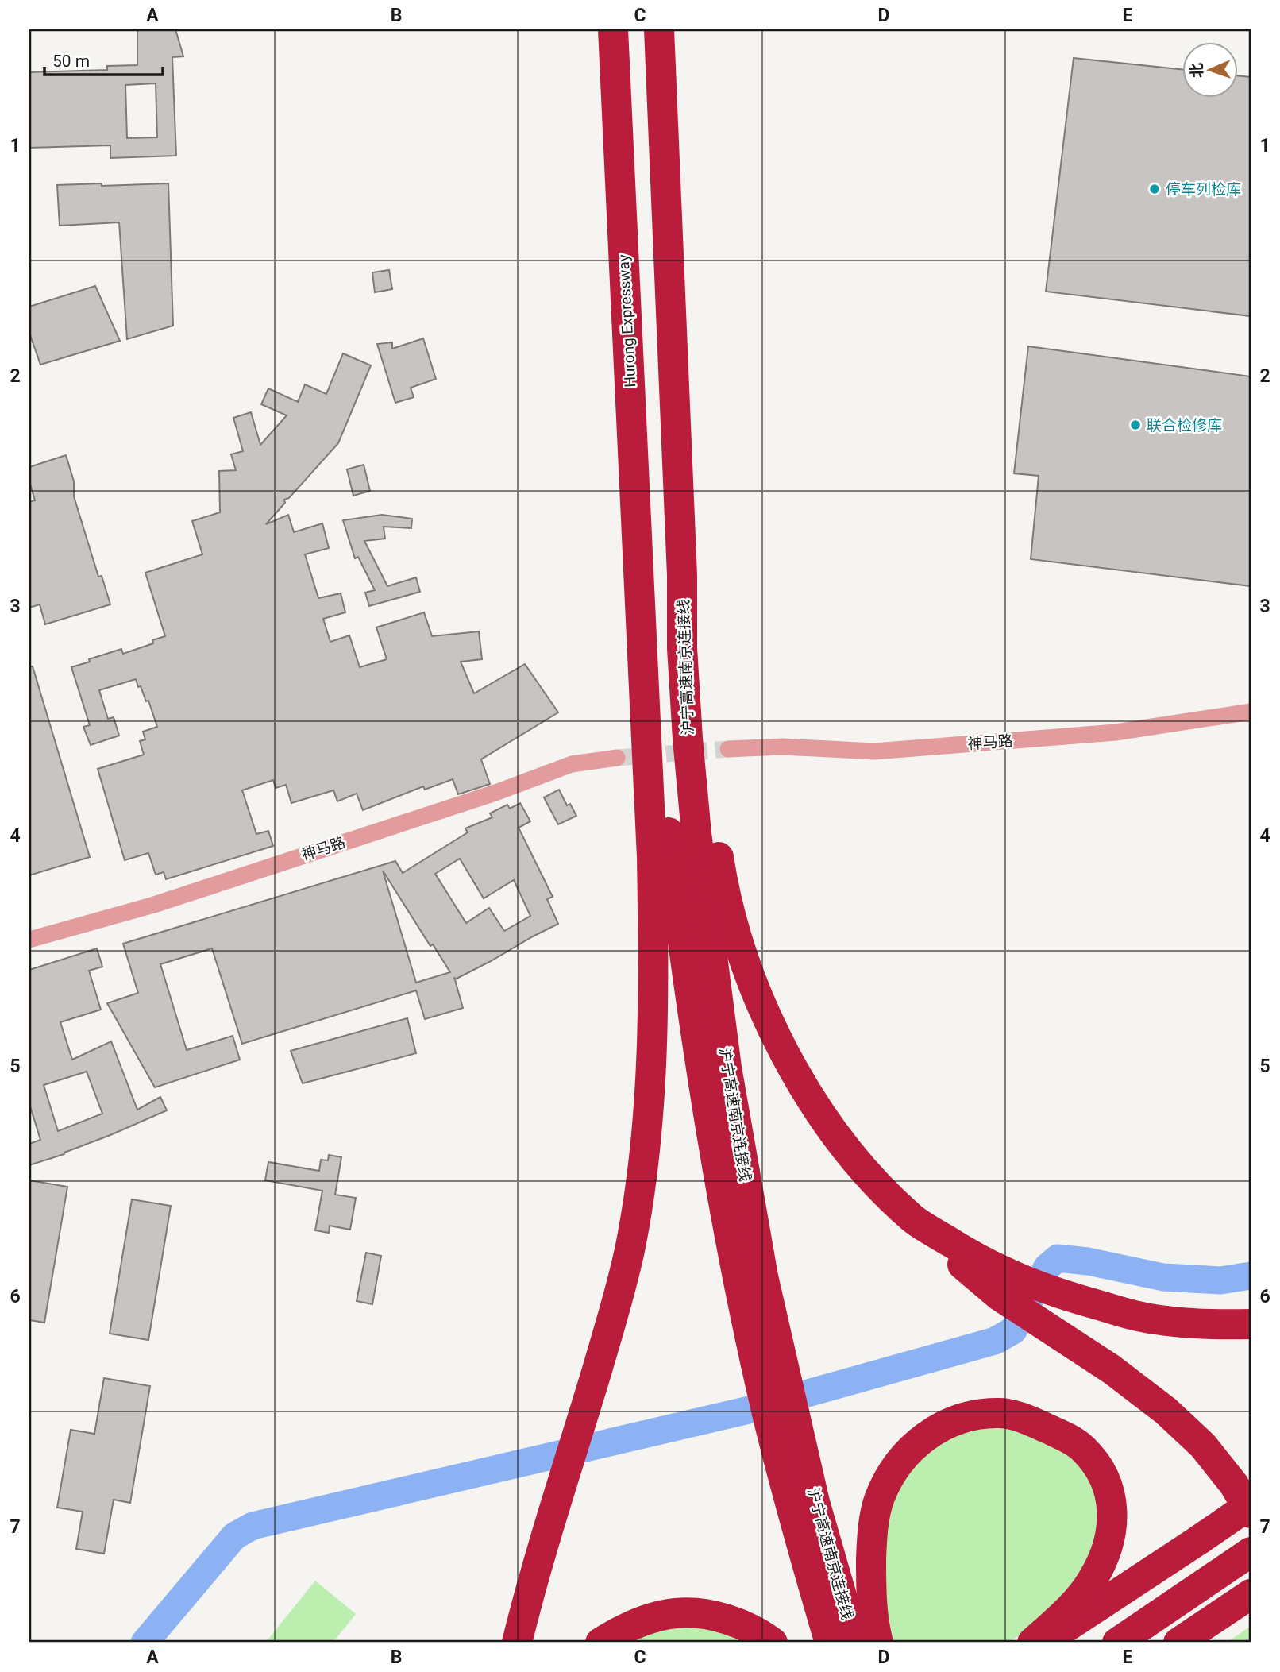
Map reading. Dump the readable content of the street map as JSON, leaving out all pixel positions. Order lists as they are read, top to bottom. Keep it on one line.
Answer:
{"streets":{"highway":["Hurong Expressway","沪宁高速南京连接线"],"street":["神马路"]},"crossings":[["Hurong Expressway","沪宁高速南京连接线"]],"places":["停车列检库","联合检修库"],"scale_bar":"50 m","north":"left","grid":{"columns":["A","B","C","D","E"],"rows":["1","2","3","4","5","6","7"]}}
